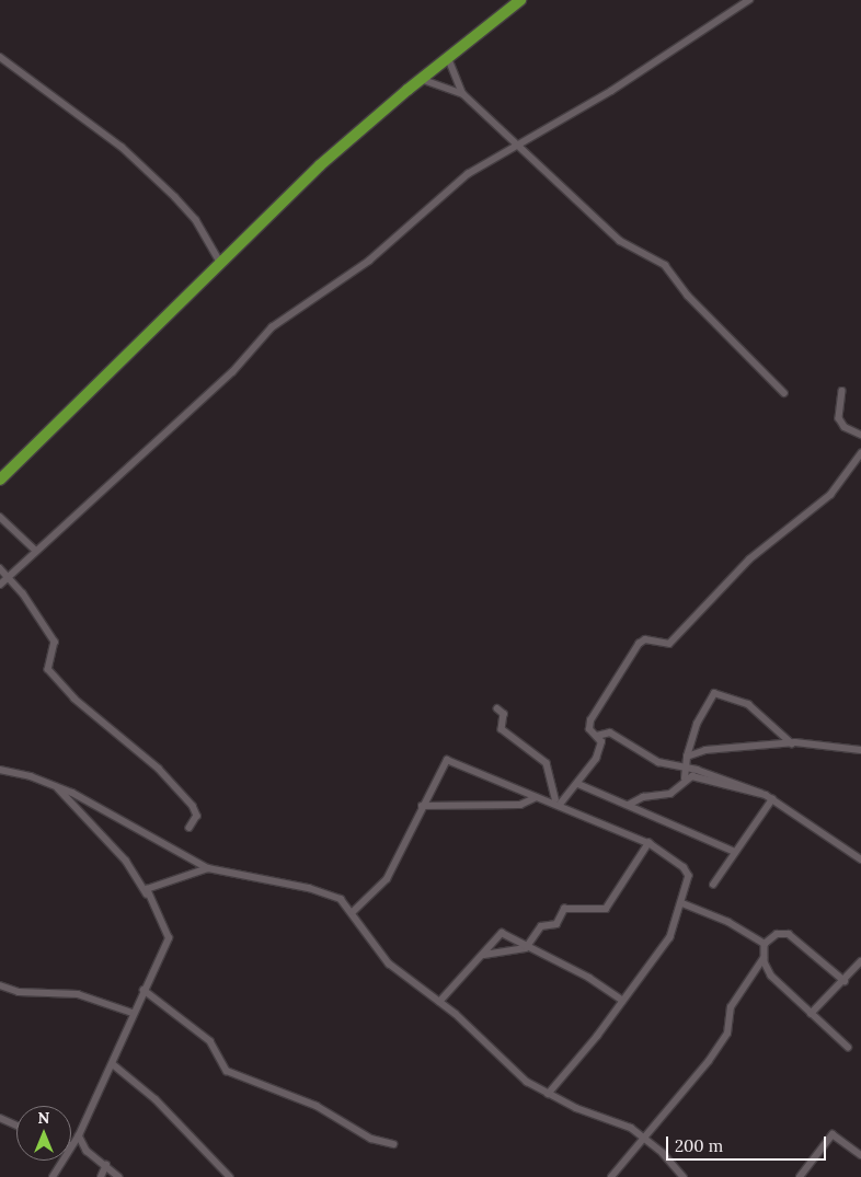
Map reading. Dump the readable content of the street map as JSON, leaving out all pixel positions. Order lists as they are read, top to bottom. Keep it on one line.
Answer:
{"scale_bar":"200 m","north":"top"}
